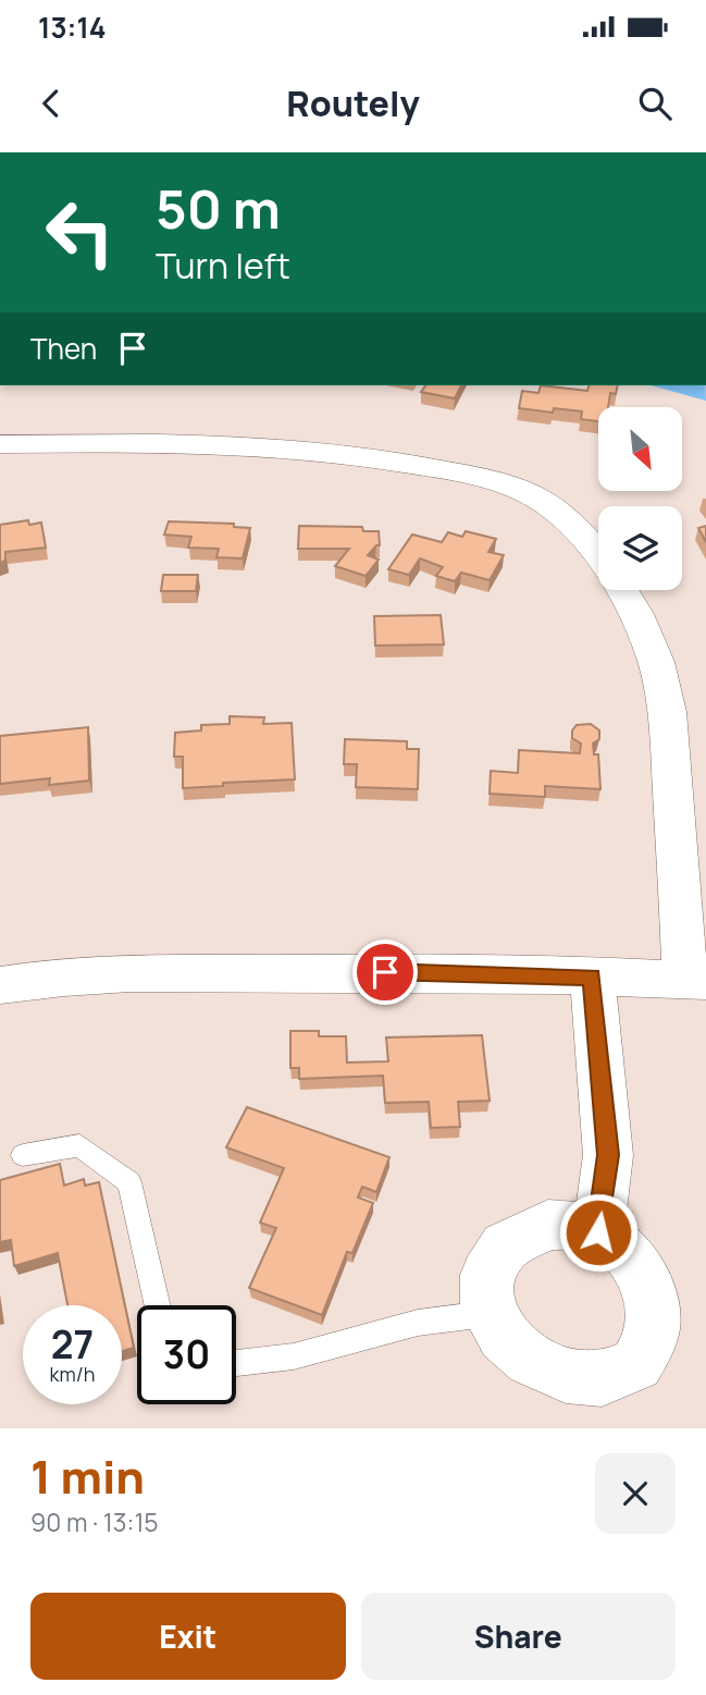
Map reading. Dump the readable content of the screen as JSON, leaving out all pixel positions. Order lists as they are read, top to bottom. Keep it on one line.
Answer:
{"north":"bottom right","page":{"status":"13:14","header":"Routely","turn":["50 m","Turn left"],"then":"Then","speed":"27 km/h","limit":"30","heading":["1 min","90 m · 13:15"],"buttons":["Exit","Share"]}}
